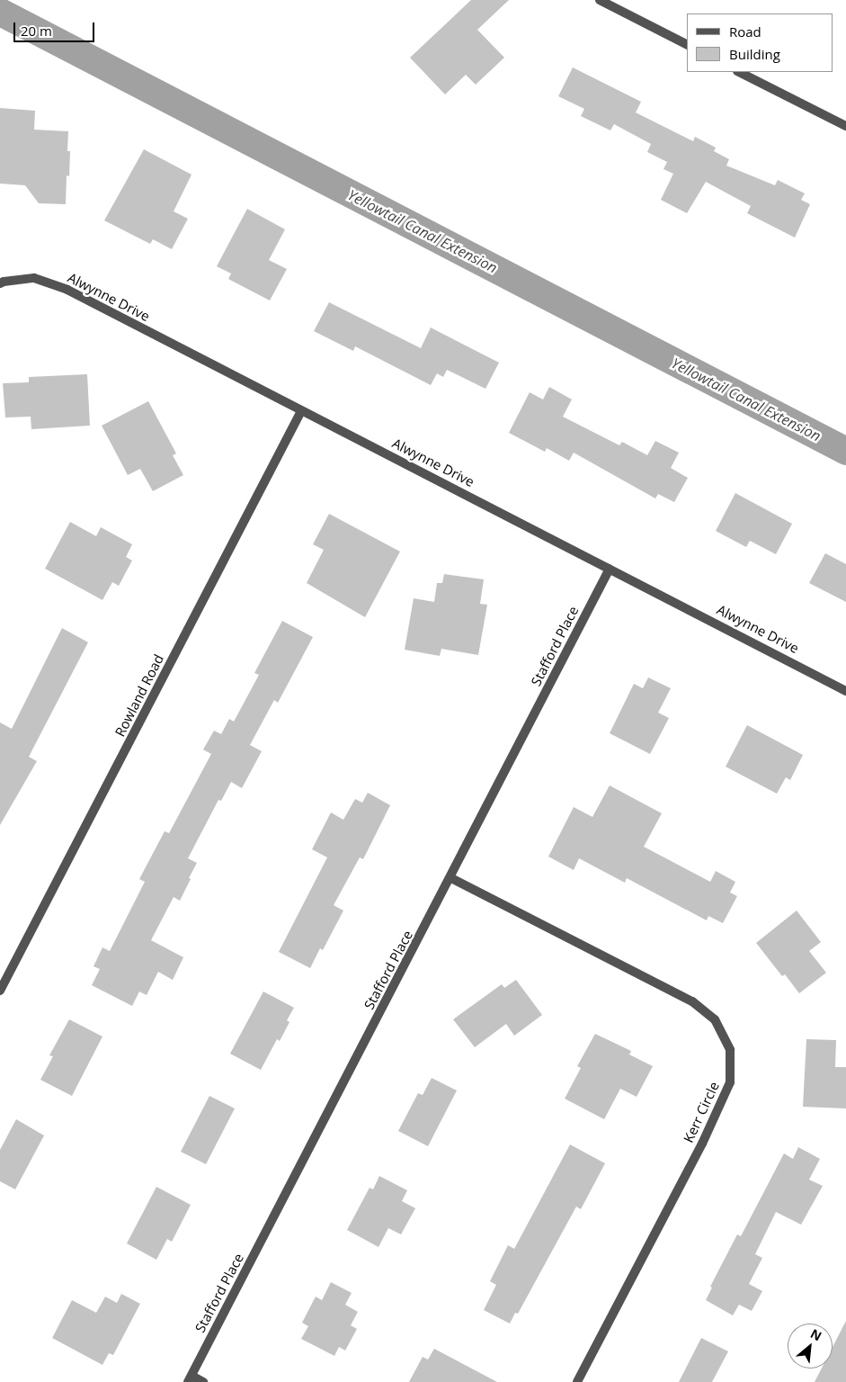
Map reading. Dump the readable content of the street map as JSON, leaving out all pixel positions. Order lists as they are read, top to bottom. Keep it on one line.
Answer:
{"streets":{"street":["Alwynne Drive","Stafford Place","Rowland Road","Kerr Circle"]},"crossings":[["Alwynne Drive","Stafford Place"],["Alwynne Drive","Rowland Road"],["Stafford Place","Kerr Circle"]],"water":["Yellowtail Canal Extension"],"legend":["Road","Building"],"scale_bar":"20 m","north":"top right"}
